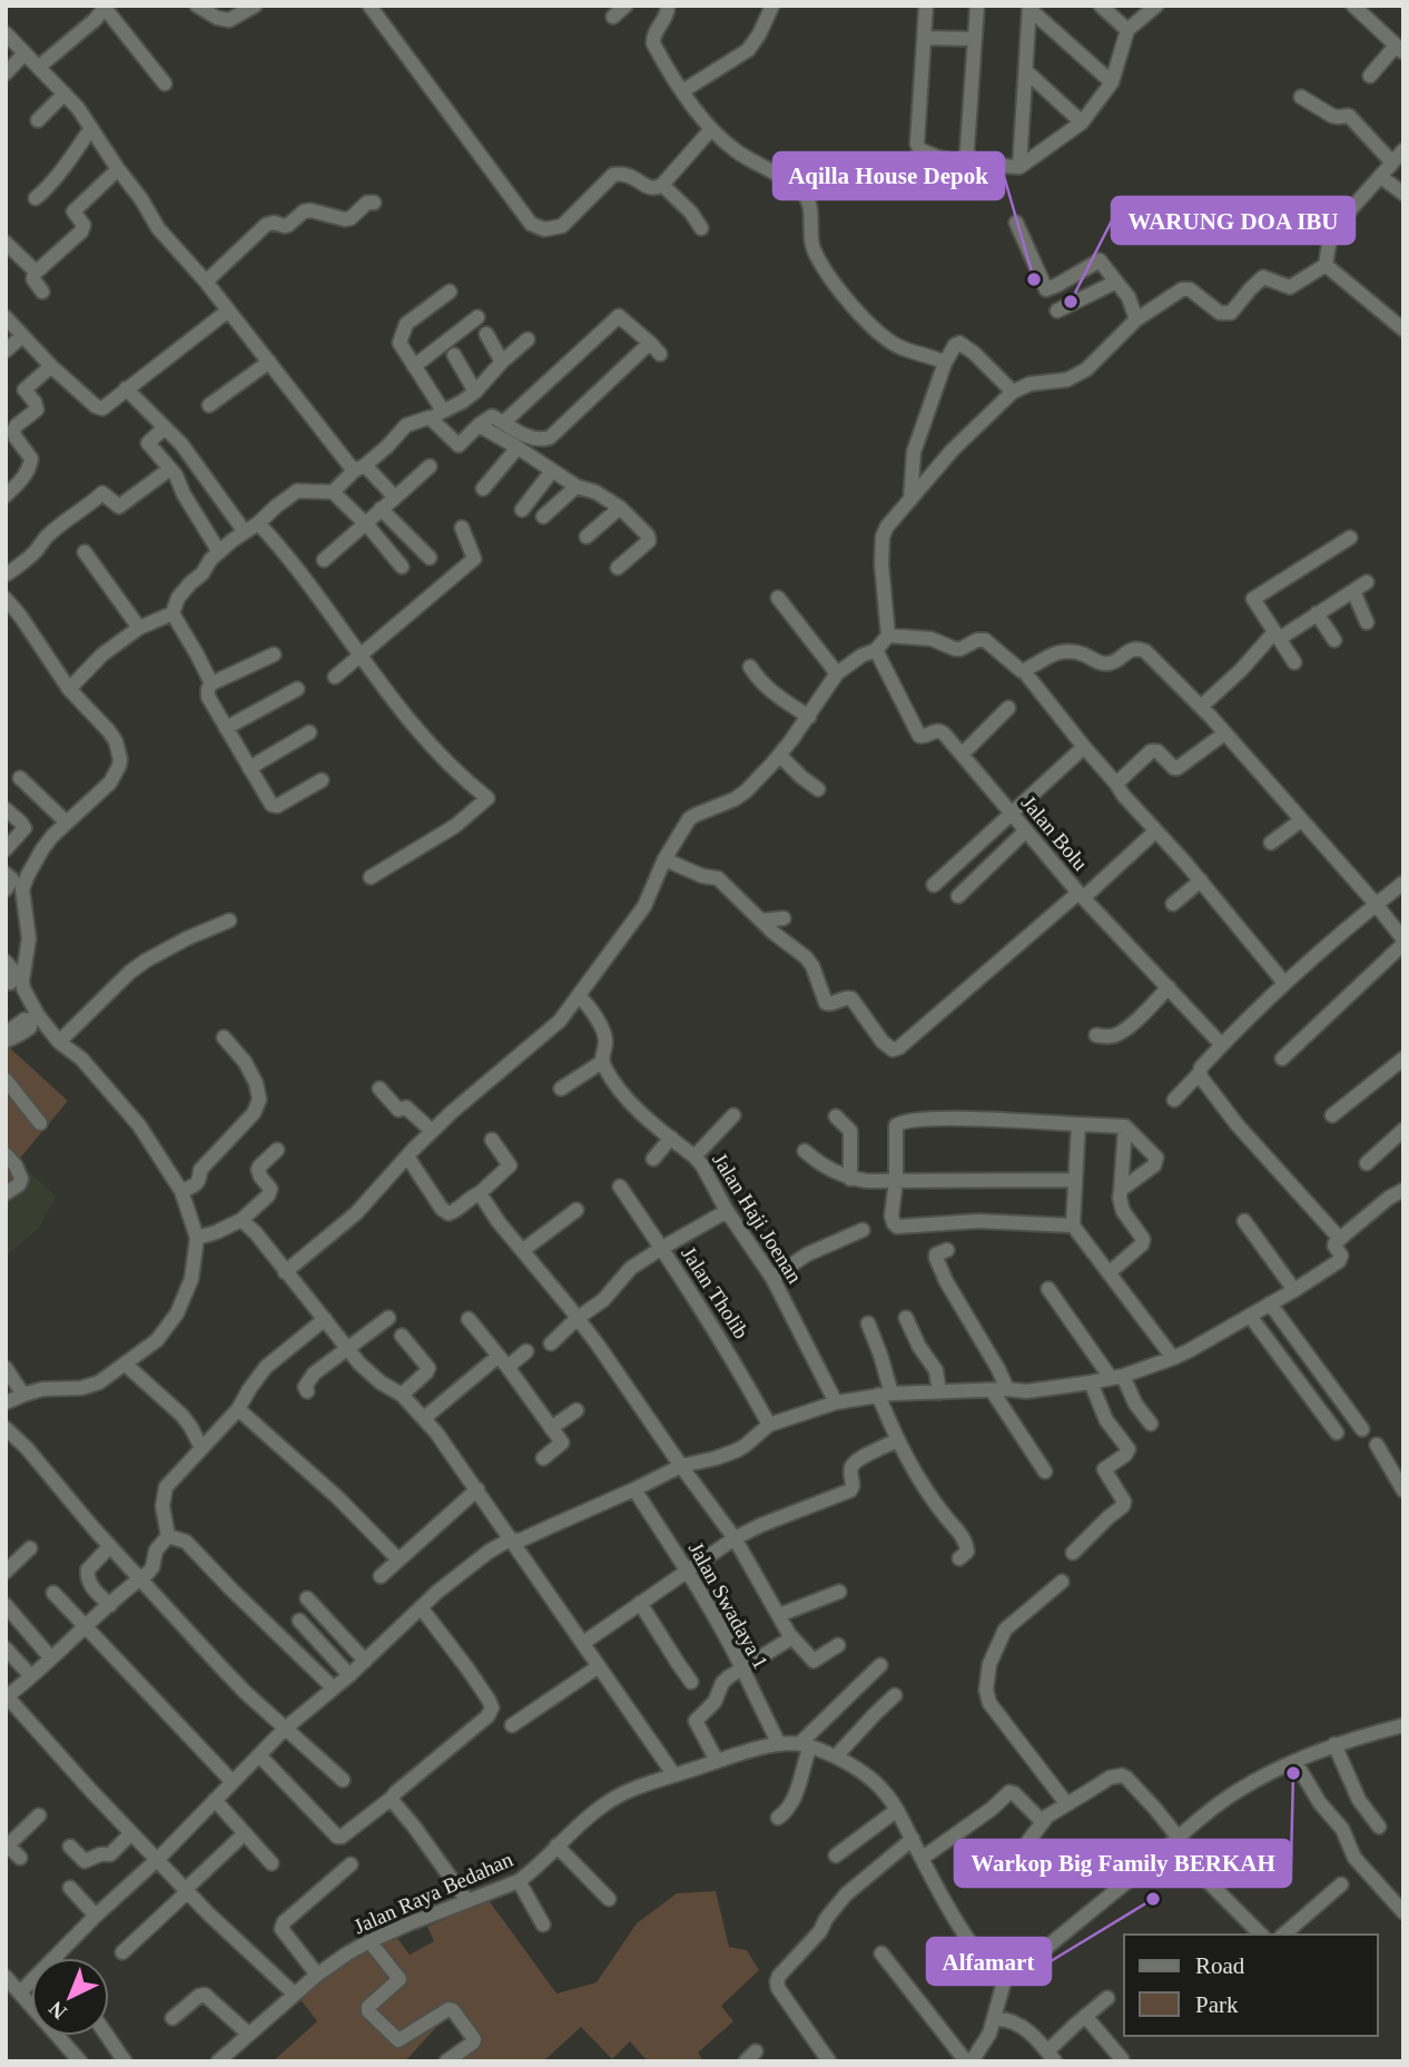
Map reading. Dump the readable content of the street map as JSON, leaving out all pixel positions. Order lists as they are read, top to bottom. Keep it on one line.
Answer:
{"streets":{"street":["Jalan Bolu","Jalan Haji Joenan","Jalan Tholib","Jalan Swadaya 1","Jalan Raya Bedahan"]},"crossings":[["Jalan Swadaya 1","Jalan Raya Bedahan"]],"places":["Aqilla House Depok","WARUNG DOA IBU","Warkop Big Family BERKAH","Alfamart"],"legend":["Road","Park"],"north":"bottom left"}
